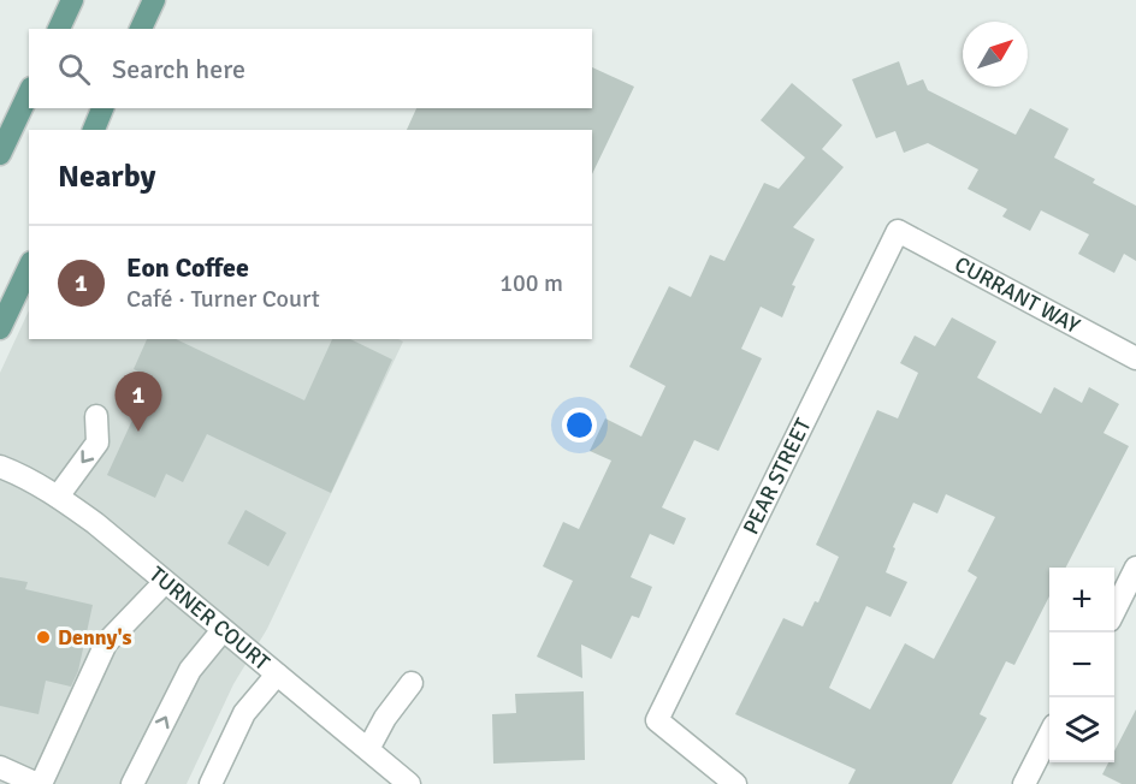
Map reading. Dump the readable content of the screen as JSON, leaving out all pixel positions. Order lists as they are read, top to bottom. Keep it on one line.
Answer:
{"streets":{"street":["CURRANT WAY","PEAR STREET","TURNER COURT"]},"crossings":[["CURRANT WAY","PEAR STREET"]],"places":["Denny's"],"north":"top right","page":{"search":"Search here","heading":"Nearby","list":[{"mark":"1","name":"Eon Coffee","note":"Café · Turner Court","value":"100 m"}],"pins":"1","map_buttons":["+","−"]}}
